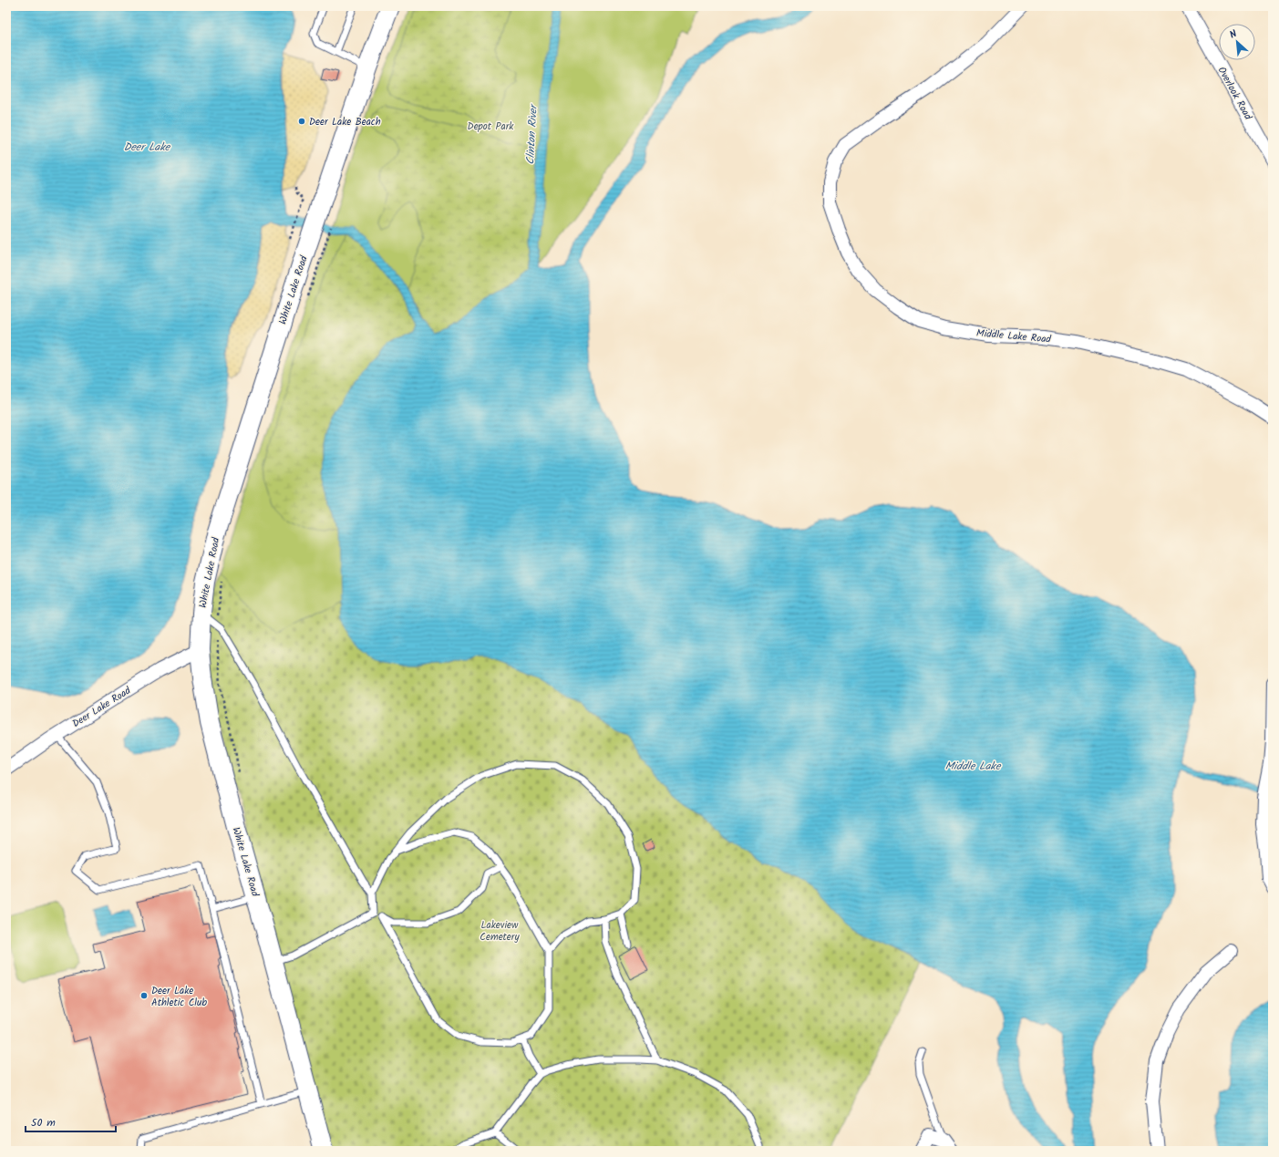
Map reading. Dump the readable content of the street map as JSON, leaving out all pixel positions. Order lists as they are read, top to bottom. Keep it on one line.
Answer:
{"streets":{"street":["Overlook Road","White Lake Road","Middle Lake Road","Deer Lake Road"]},"crossings":[["White Lake Road","Deer Lake Road"]],"water":["Clinton River","Deer Lake","Middle Lake"],"parks":["Depot Park","Lakeview Cemetery"],"places":["Deer Lake Beach","Deer Lake Athletic Club"],"scale_bar":"50 m","north":"top left"}
